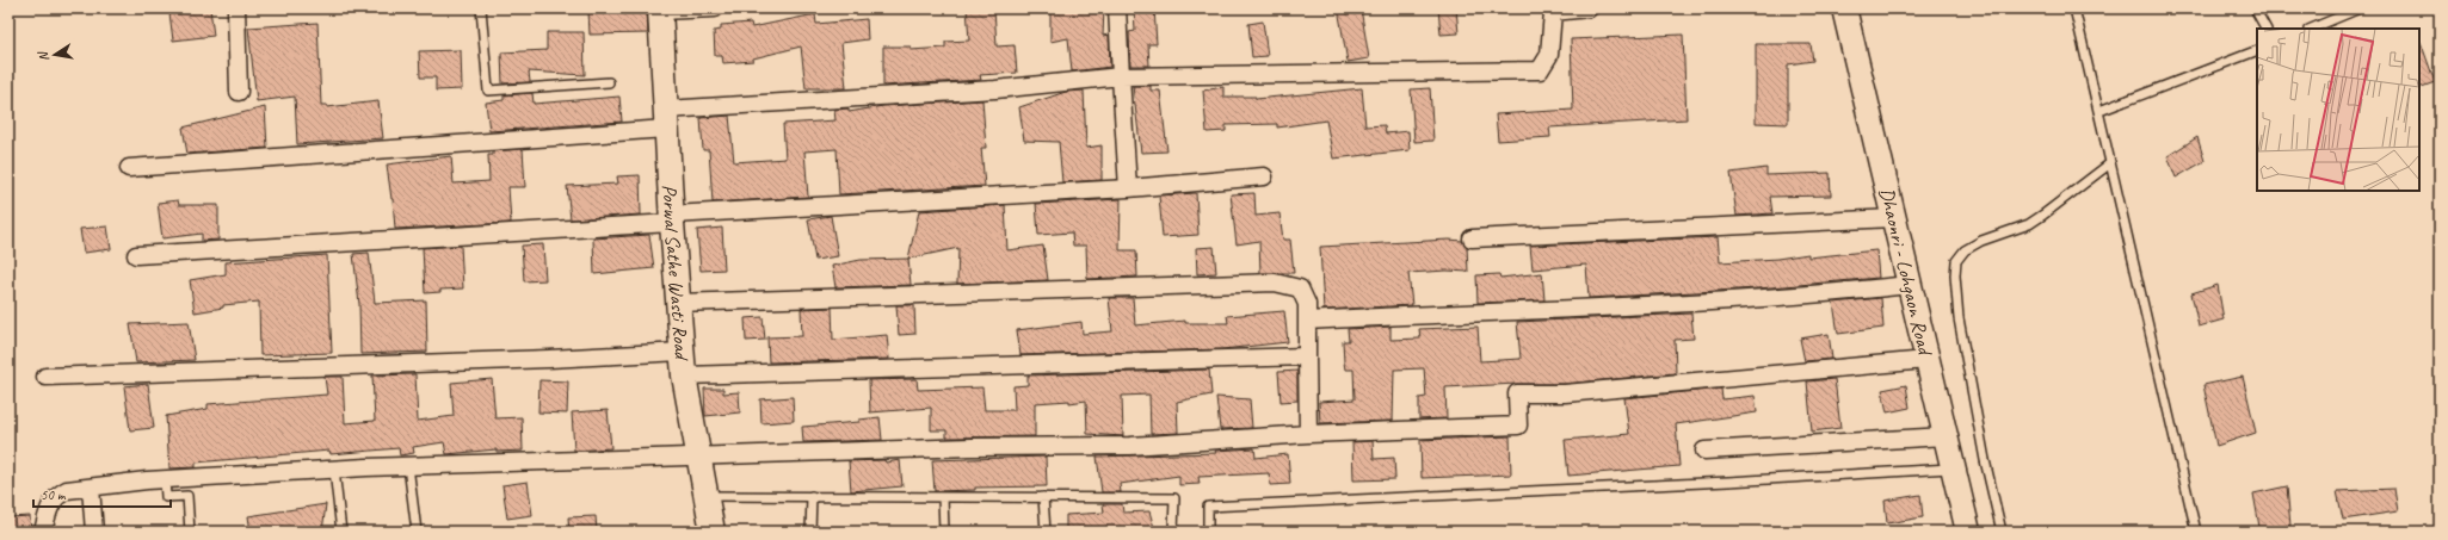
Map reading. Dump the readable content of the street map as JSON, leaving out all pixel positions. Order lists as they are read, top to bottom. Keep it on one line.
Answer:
{"streets":{"main road":["Dhaonri - Lohgaon Road","Porwal Sathe Wasti Road"]},"scale_bar":"50 m","north":"left"}
